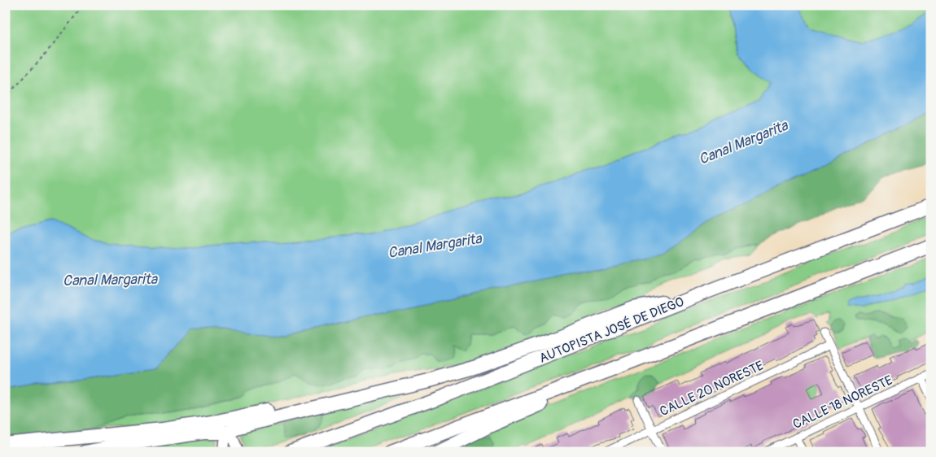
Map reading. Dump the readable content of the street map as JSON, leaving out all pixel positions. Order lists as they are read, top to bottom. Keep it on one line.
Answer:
{"streets":{"highway":["AUTOPISTA JOSÉ DE DIEGO"],"street":["CALLE 20 NORESTE","CALLE 18 NORESTE"]},"water":["Canal Margarita"]}
